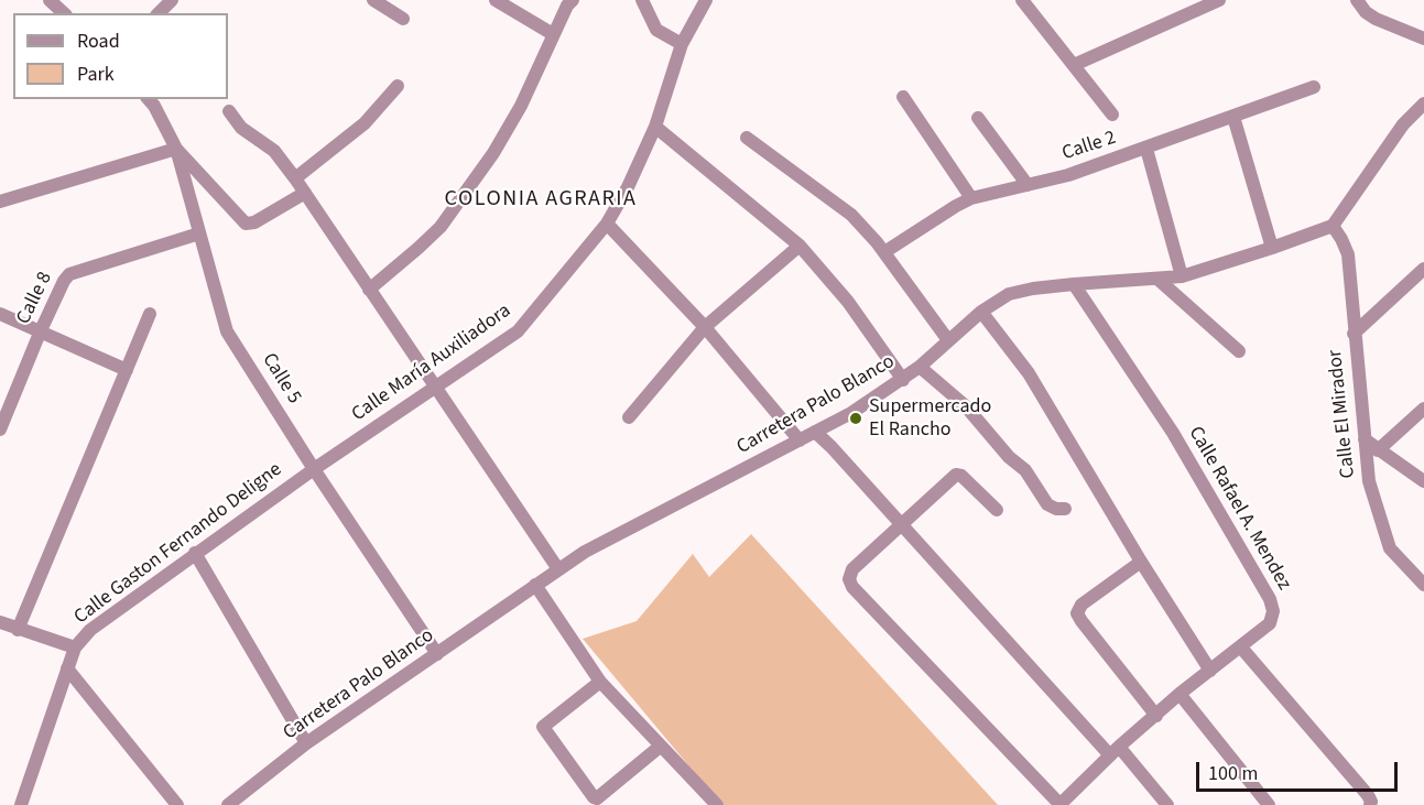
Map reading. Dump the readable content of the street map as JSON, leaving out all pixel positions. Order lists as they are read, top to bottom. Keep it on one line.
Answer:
{"streets":{"street":["Calle 2","Calle 8","Calle María Auxiliadora","Calle 5","Carretera Palo Blanco","Calle El Mirador","Calle Rafael A. Mendez","Calle Gaston Fernando Deligne"]},"crossings":[["Calle 8","Calle 5"],["Calle María Auxiliadora","Calle 5"],["Calle María Auxiliadora","Calle Gaston Fernando Deligne"],["Calle 5","Carretera Palo Blanco"],["Calle 5","Calle Gaston Fernando Deligne"],["Carretera Palo Blanco","Calle El Mirador"],["Carretera Palo Blanco","Calle Rafael A. Mendez"]],"districts":["COLONIA AGRARIA"],"places":["Supermercado El Rancho"],"legend":["Road","Park"],"scale_bar":"100 m"}
